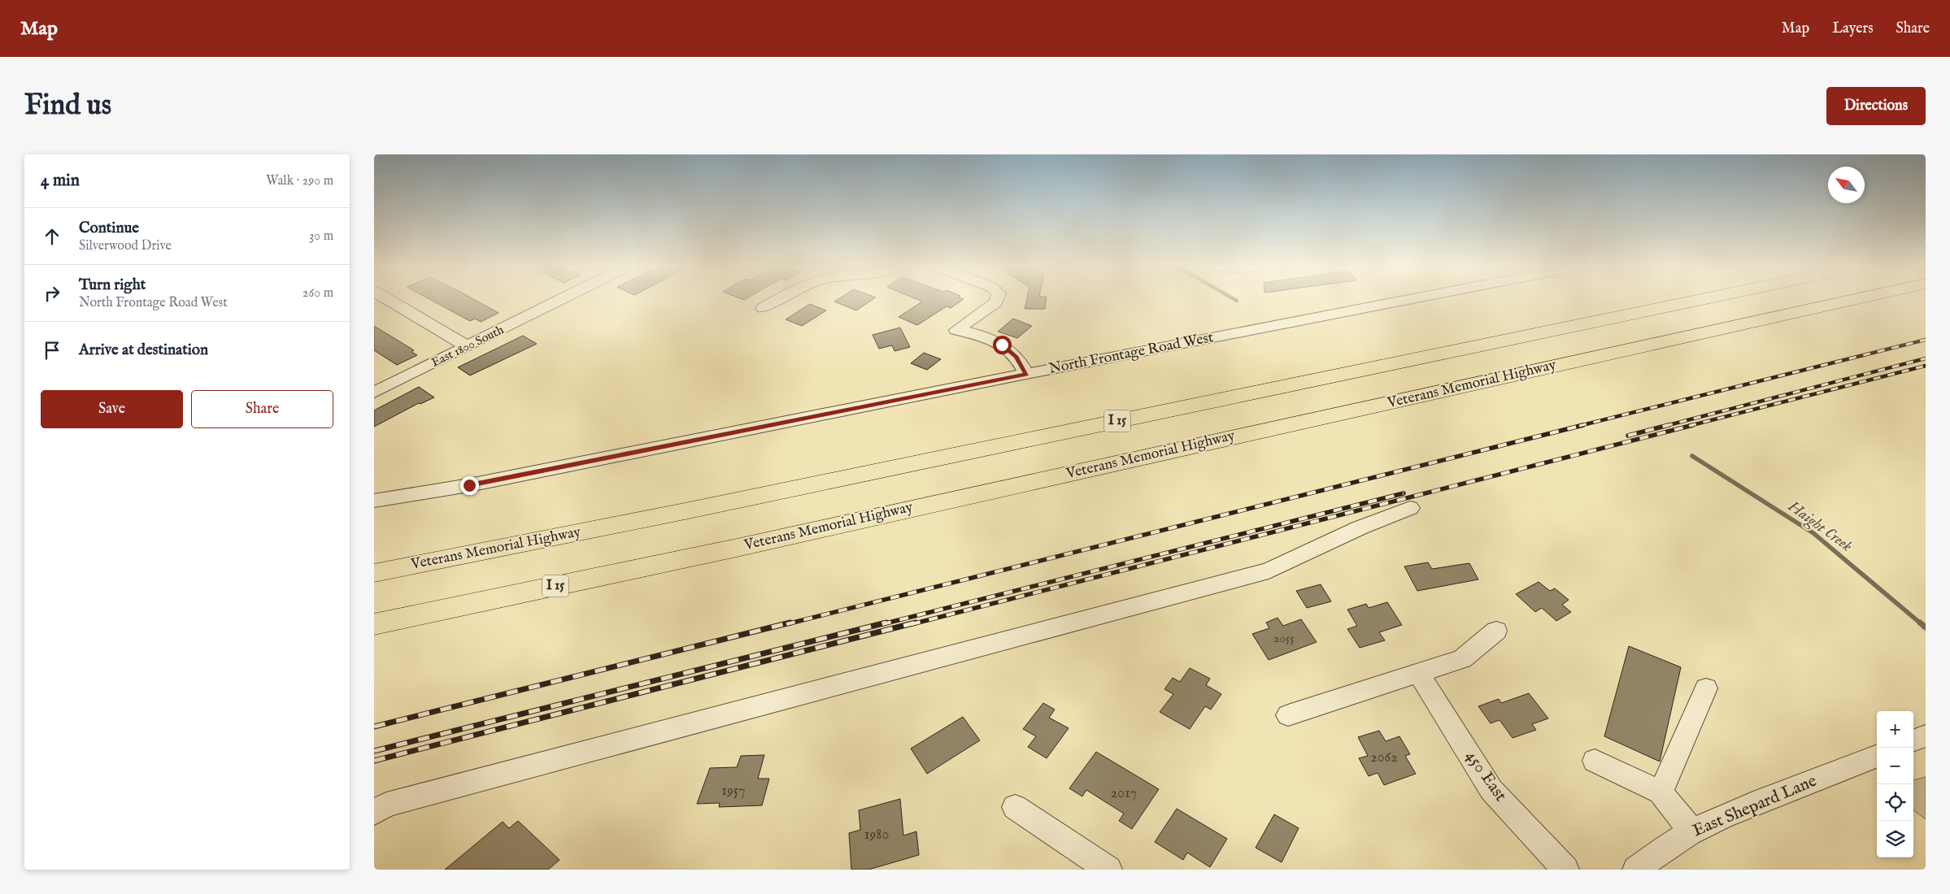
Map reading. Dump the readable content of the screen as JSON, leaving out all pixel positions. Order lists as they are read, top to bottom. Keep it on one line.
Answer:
{"streets":{"highway":["Veterans Memorial Highway","I 15"],"street":["East 1800 South","North Frontage Road West","450 East","East Shepard Lane"]},"water":["Haight Creek"],"house_numbers":["2055","2062","1957","2017","1980"],"north":"top left","page":{"header":"Map","nav":["Map","Layers","Share"],"buttons":["Directions",["Save","Share"]],"title":"Find us","heading":["4 min","Walk · 290 m"],"list":[["Continue","Silverwood Drive","30 m"],["Turn right","North Frontage Road West","260 m"],"Arrive at destination"],"map_buttons":["+","−"]}}
